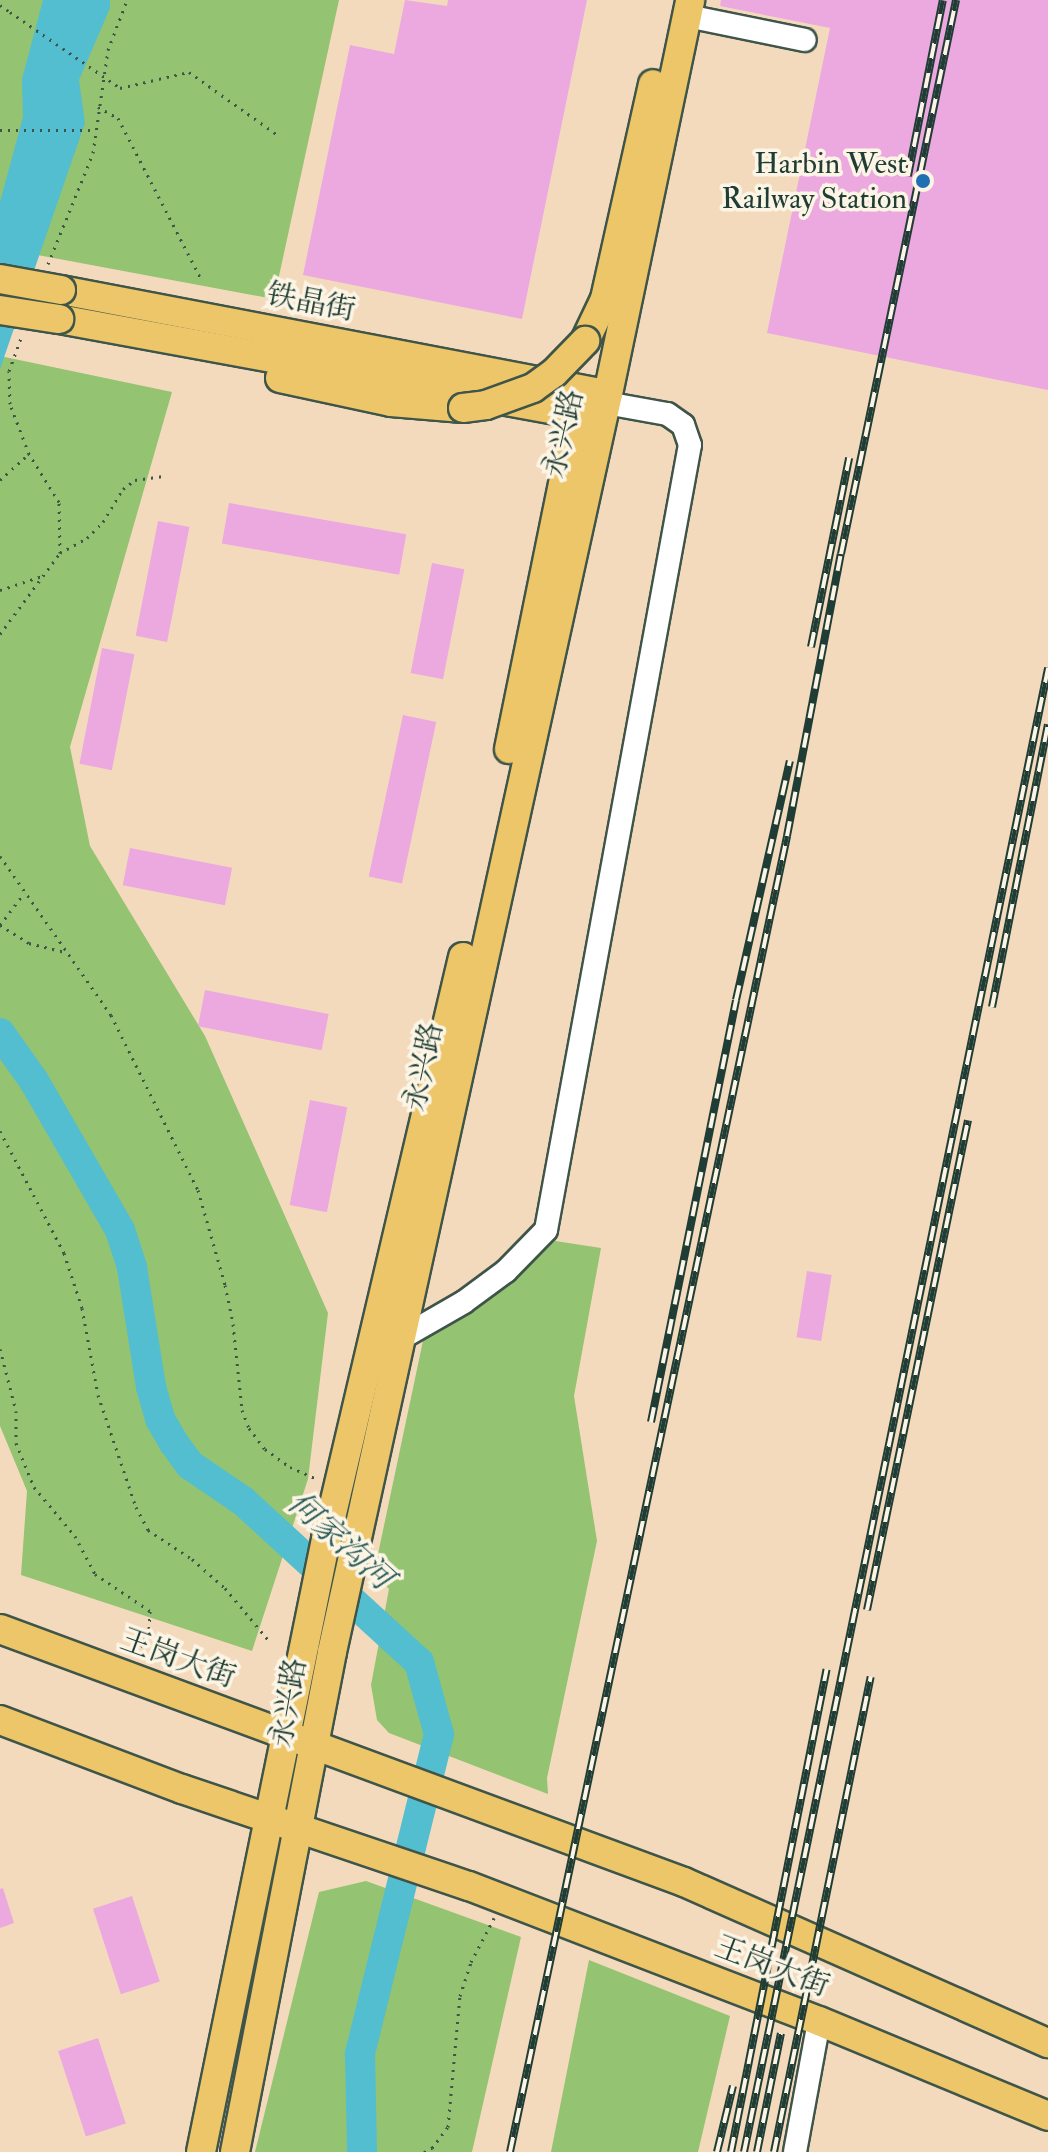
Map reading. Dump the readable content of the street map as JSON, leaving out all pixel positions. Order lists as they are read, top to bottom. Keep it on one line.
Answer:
{"streets":{"main road":["铁晶街","永兴路","王岗大街"]},"crossings":[["铁晶街","永兴路"],["永兴路","王岗大街"]],"water":["何家沟河"],"places":["Harbin West Railway Station"]}
